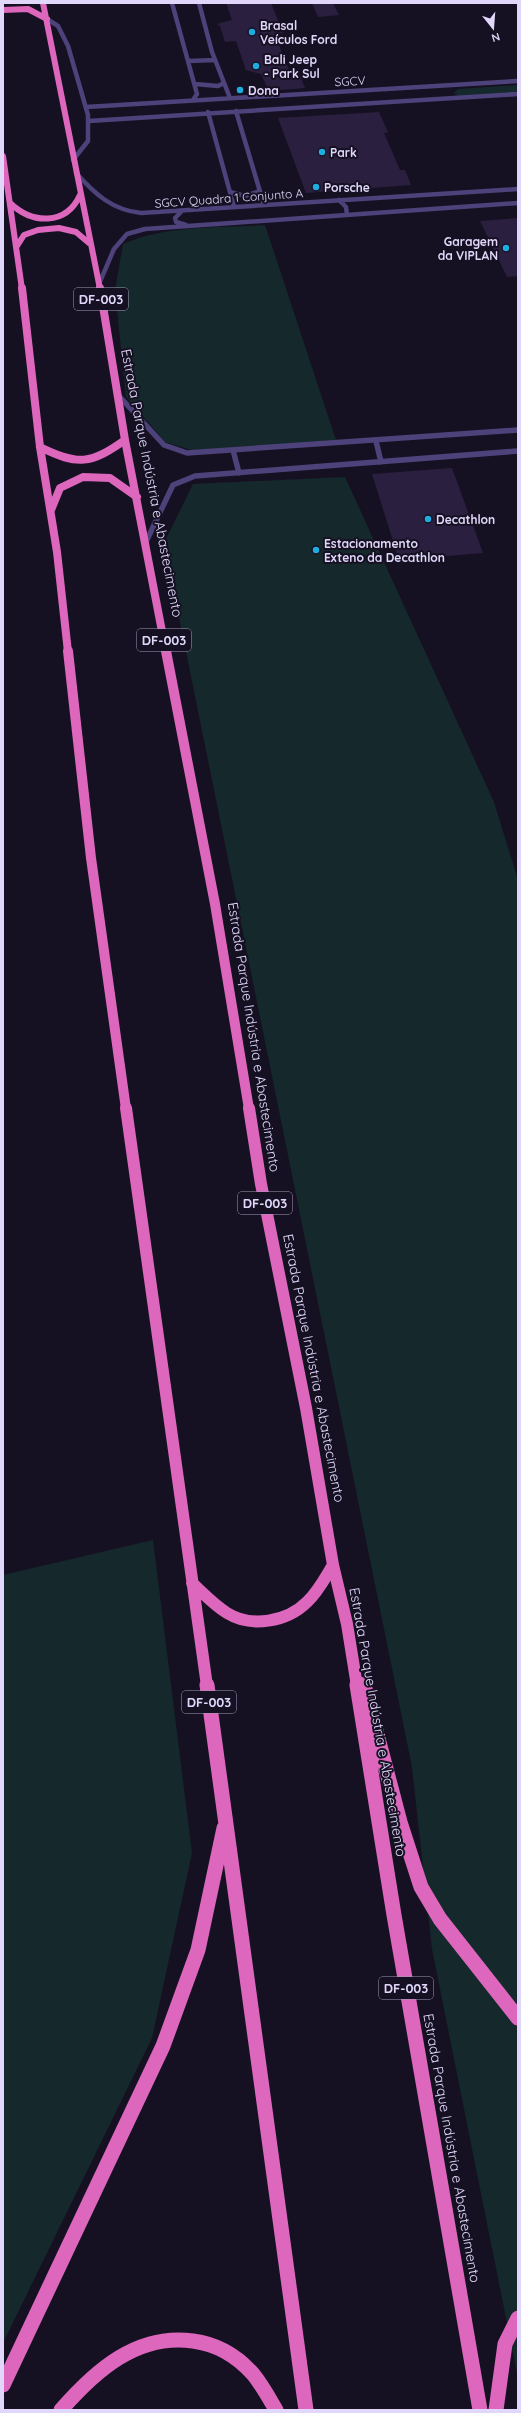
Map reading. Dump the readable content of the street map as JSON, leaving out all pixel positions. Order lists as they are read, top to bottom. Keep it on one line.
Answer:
{"streets":{"highway":["DF-003","Estrada Parque Indústria e Abastecimento"],"street":["SGCV","SGCV Quadra 1 Conjunto A"]},"crossings":[["SGCV Quadra 1 Conjunto A","Estrada Parque Indústria e Abastecimento"]],"places":["Brasal Veículos Ford","Bali Jeep - Park Sul","Dona","Park","Porsche","Garagem da VIPLAN","Decathlon","Estacionamento Exteno da Decathlon"],"north":"bottom"}
